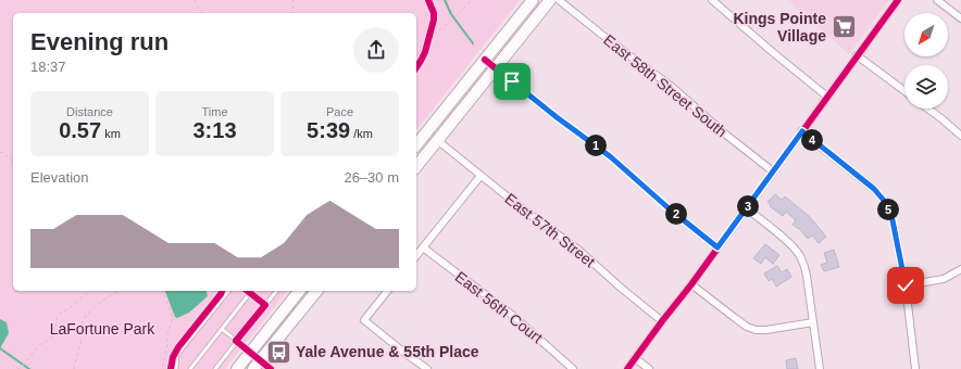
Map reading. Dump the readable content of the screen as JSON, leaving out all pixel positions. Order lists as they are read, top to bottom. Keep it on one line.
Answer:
{"streets":{"street":["East 58th Street South","East 57th Street","East 56th Court"]},"parks":["LaFortune Park"],"places":{"supermarket":["Kings Pointe Village"],"bus stop":["Yale Avenue & 55th Place"]},"north":"bottom left","page":{"heading":["Evening run","18:37"],"stats":[["Distance","0.57 km"],["Time","3:13"],["Pace","5:39 /km"]],"pins":["4","1","3","5","2"],"chart":["Elevation","26–30 m"]}}
